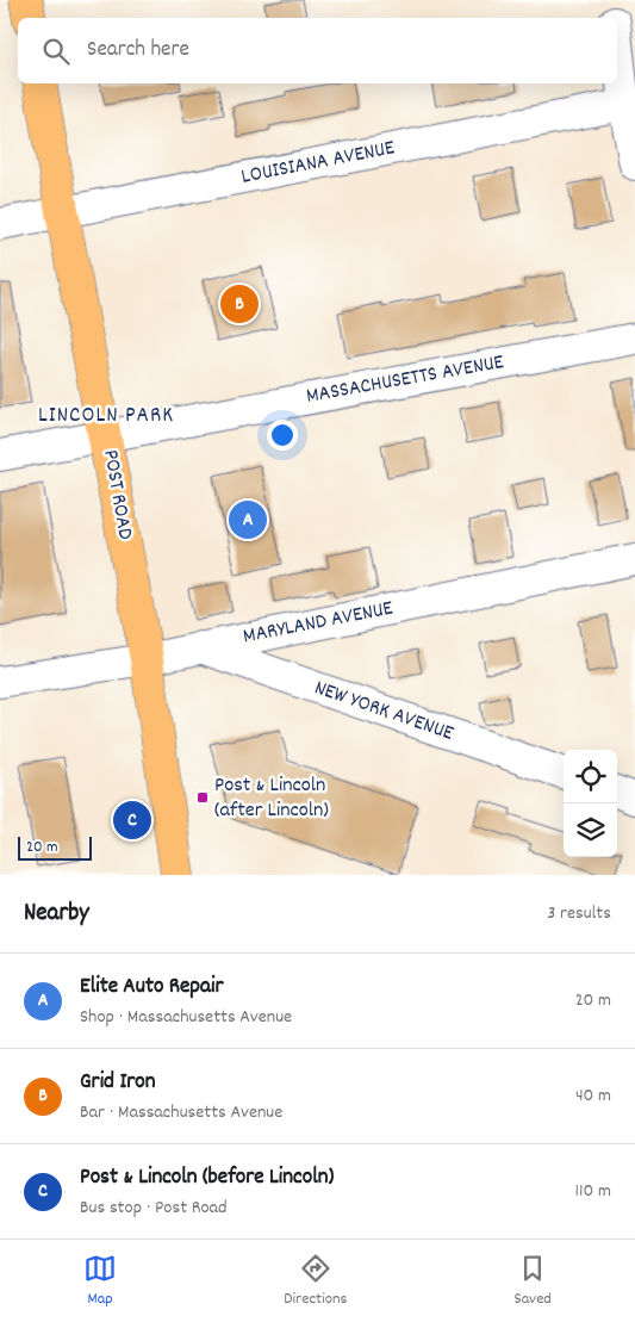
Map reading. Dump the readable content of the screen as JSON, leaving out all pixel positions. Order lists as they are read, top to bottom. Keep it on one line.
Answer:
{"streets":{"main road":["POST ROAD"],"street":["LOUISIANA AVENUE","MASSACHUSETTS AVENUE","MARYLAND AVENUE","NEW YORK AVENUE"]},"crossings":[["LOUISIANA AVENUE","POST ROAD"],["MASSACHUSETTS AVENUE","POST ROAD"],["POST ROAD","MARYLAND AVENUE"],["MARYLAND AVENUE","NEW YORK AVENUE"]],"districts":["LINCOLN PARK"],"places":{"transit":["Post & Lincoln (after Lincoln)"]},"scale_bar":"20 m","page":{"search":"Search here","pins":["B","A","C"],"scale":"20 m","heading":["Nearby","3 results"],"list":[{"mark":"A","name":"Elite Auto Repair","note":"Shop · Massachusetts Avenue","value":"20 m"},{"mark":"B","name":"Grid Iron","note":"Bar · Massachusetts Avenue","value":"40 m"},{"mark":"C","name":"Post & Lincoln (before Lincoln)","note":"Bus stop · Post Road","value":"110 m"}],"nav":["Map","Directions","Saved"]}}
